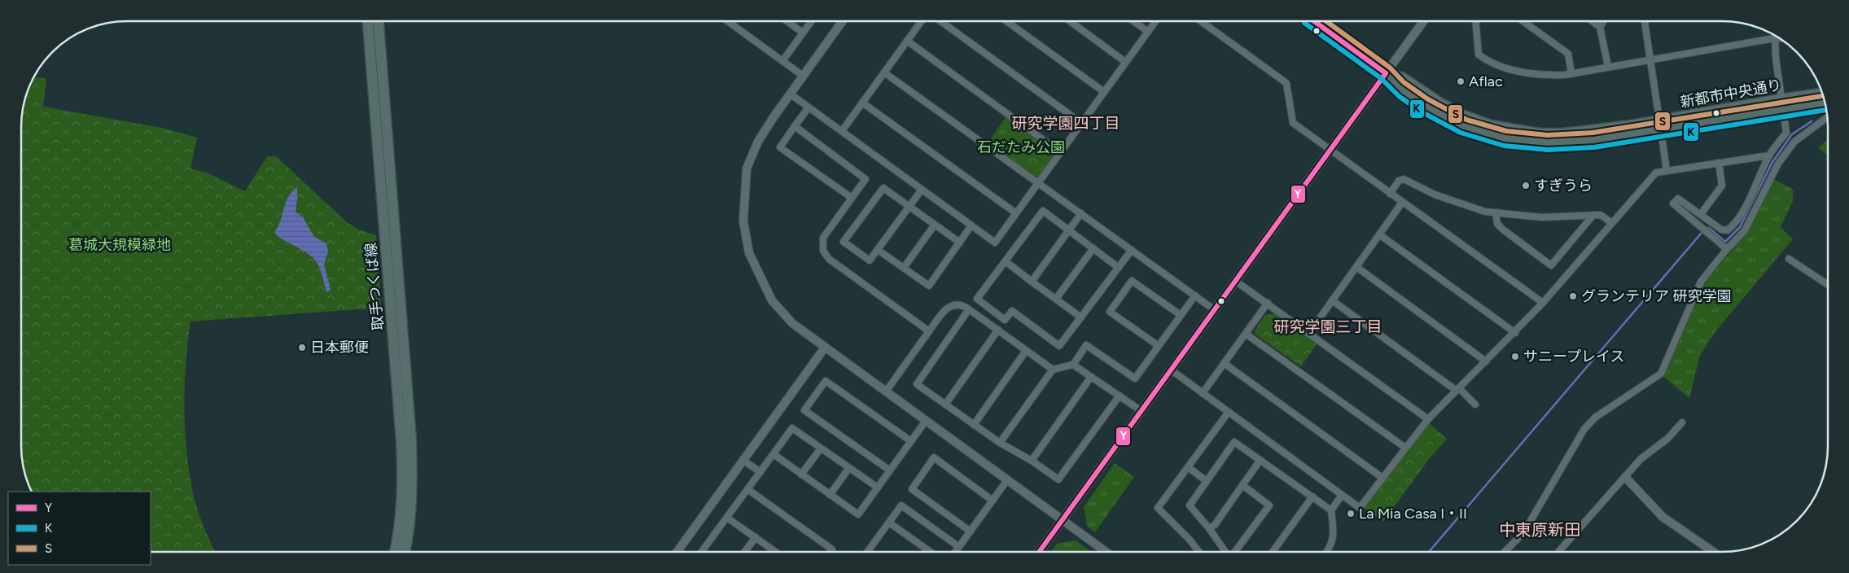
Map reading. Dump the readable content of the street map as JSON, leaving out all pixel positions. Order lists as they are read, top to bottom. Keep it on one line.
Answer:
{"streets":{"main road":["新都市中央通り","取手つくば線"]},"districts":["研究学園四丁目","研究学園三丁目","中東原新田"],"parks":["石だたみ公園","葛城大規模緑地"],"places":["Aflac","すぎうら","グランテリア 研究学園","日本郵便","サニープレイス","La Mia Casa I・II"],"lines":["transit line S","transit line Y","transit line K"],"legend":["Y","K","S"]}
